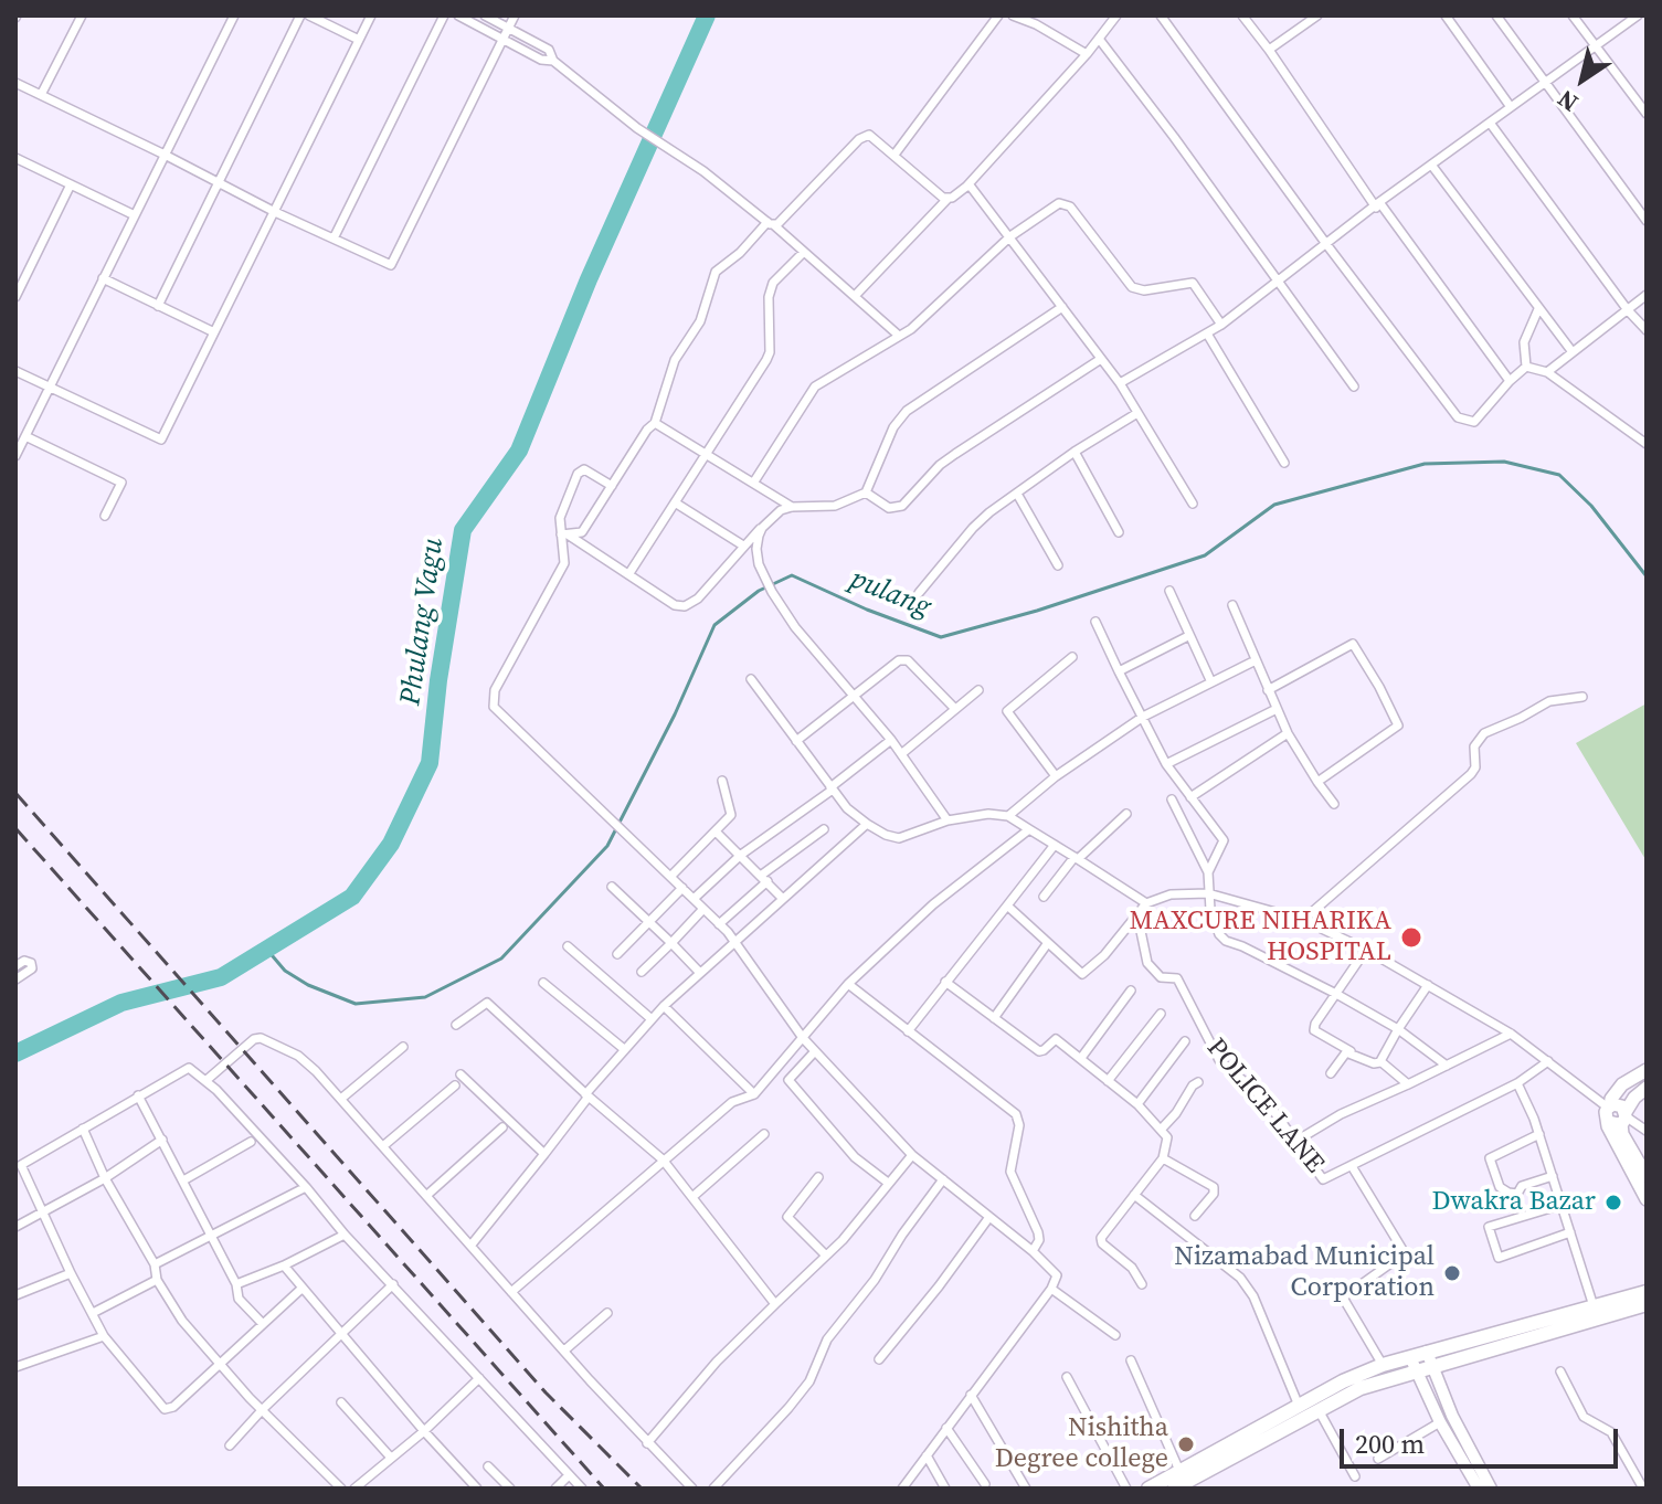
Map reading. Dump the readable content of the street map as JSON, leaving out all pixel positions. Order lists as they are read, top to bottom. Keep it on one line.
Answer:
{"streets":{"street":["POLICE LANE"]},"water":["pulang","Phulang Vagu"],"places":["MAXCURE NIHARIKA HOSPITAL","Dwakra Bazar","Nizamabad Municipal Corporation","Nishitha Degree college"],"scale_bar":"200 m","north":"bottom left"}
